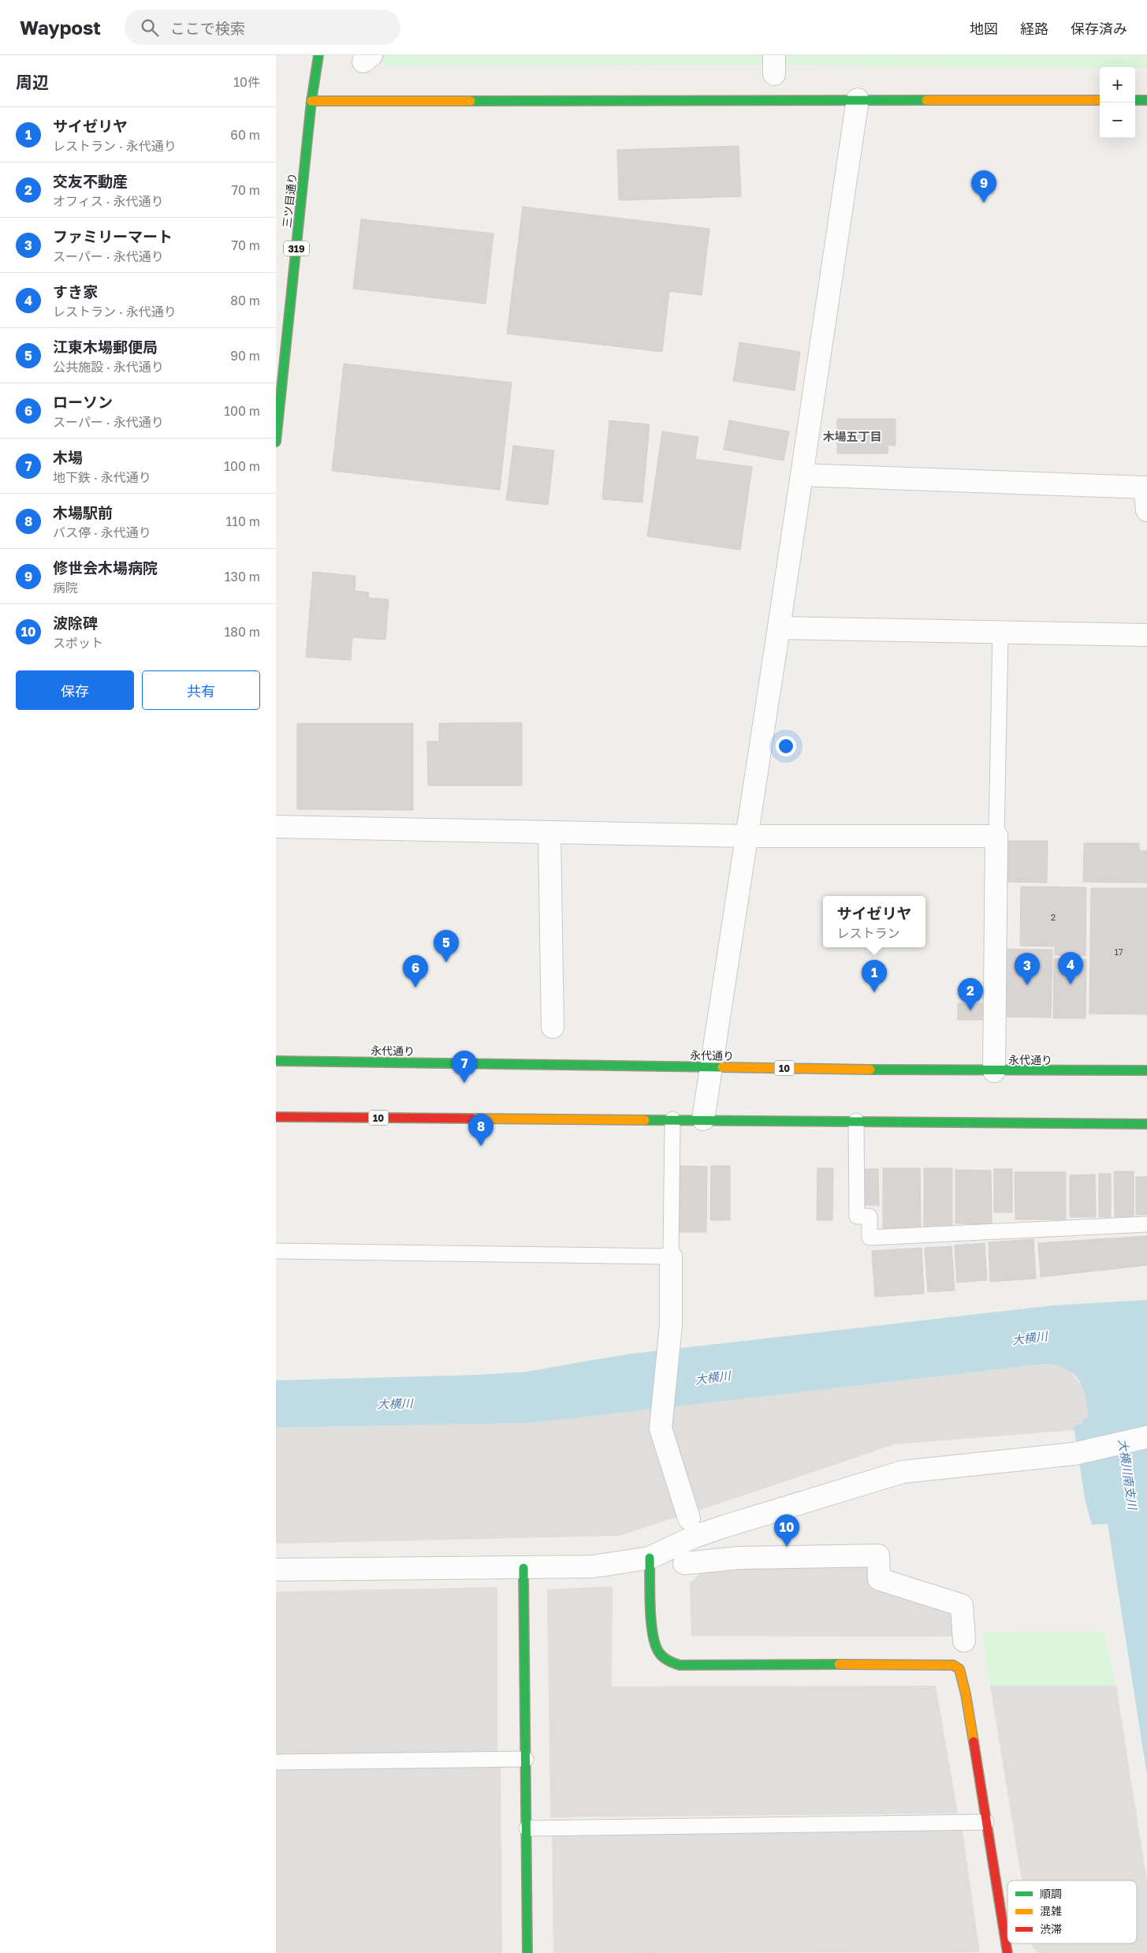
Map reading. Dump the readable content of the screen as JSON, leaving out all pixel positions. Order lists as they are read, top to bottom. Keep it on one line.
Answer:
{"streets":{"main road":["三ツ目通り","319","永代通り","10"]},"districts":["木場五丁目"],"water":["大横川","大横川南支川"],"house_numbers":["2","17"],"legend":["順調","混雑","渋滞"],"page":{"header":"Waypost","search":"ここで検索","nav":["地図","経路","保存済み"],"heading":["周辺","10件"],"map_buttons":["+","−"],"list":[{"mark":"1","name":"サイゼリヤ","note":"レストラン · 永代通り","value":"60 m"},{"mark":"2","name":"交友不動産","note":"オフィス · 永代通り","value":"70 m"},{"mark":"3","name":"ファミリーマート","note":"スーパー · 永代通り","value":"70 m"},{"mark":"4","name":"すき家","note":"レストラン · 永代通り","value":"80 m"},{"mark":"5","name":"江東木場郵便局","note":"公共施設 · 永代通り","value":"90 m"},{"mark":"6","name":"ローソン","note":"スーパー · 永代通り","value":"100 m"},{"mark":"7","name":"木場","note":"地下鉄 · 永代通り","value":"100 m"},{"mark":"8","name":"木場駅前","note":"バス停 · 永代通り","value":"110 m"},{"mark":"9","name":"修世会木場病院","note":"病院","value":"130 m"},{"mark":"10","name":"波除碑","note":"スポット","value":"180 m"}],"pins":["9","5","4","3","6","1","2","7","8","10"],"buttons":["保存","共有"],"popup":["サイゼリヤ","レストラン"]}}
